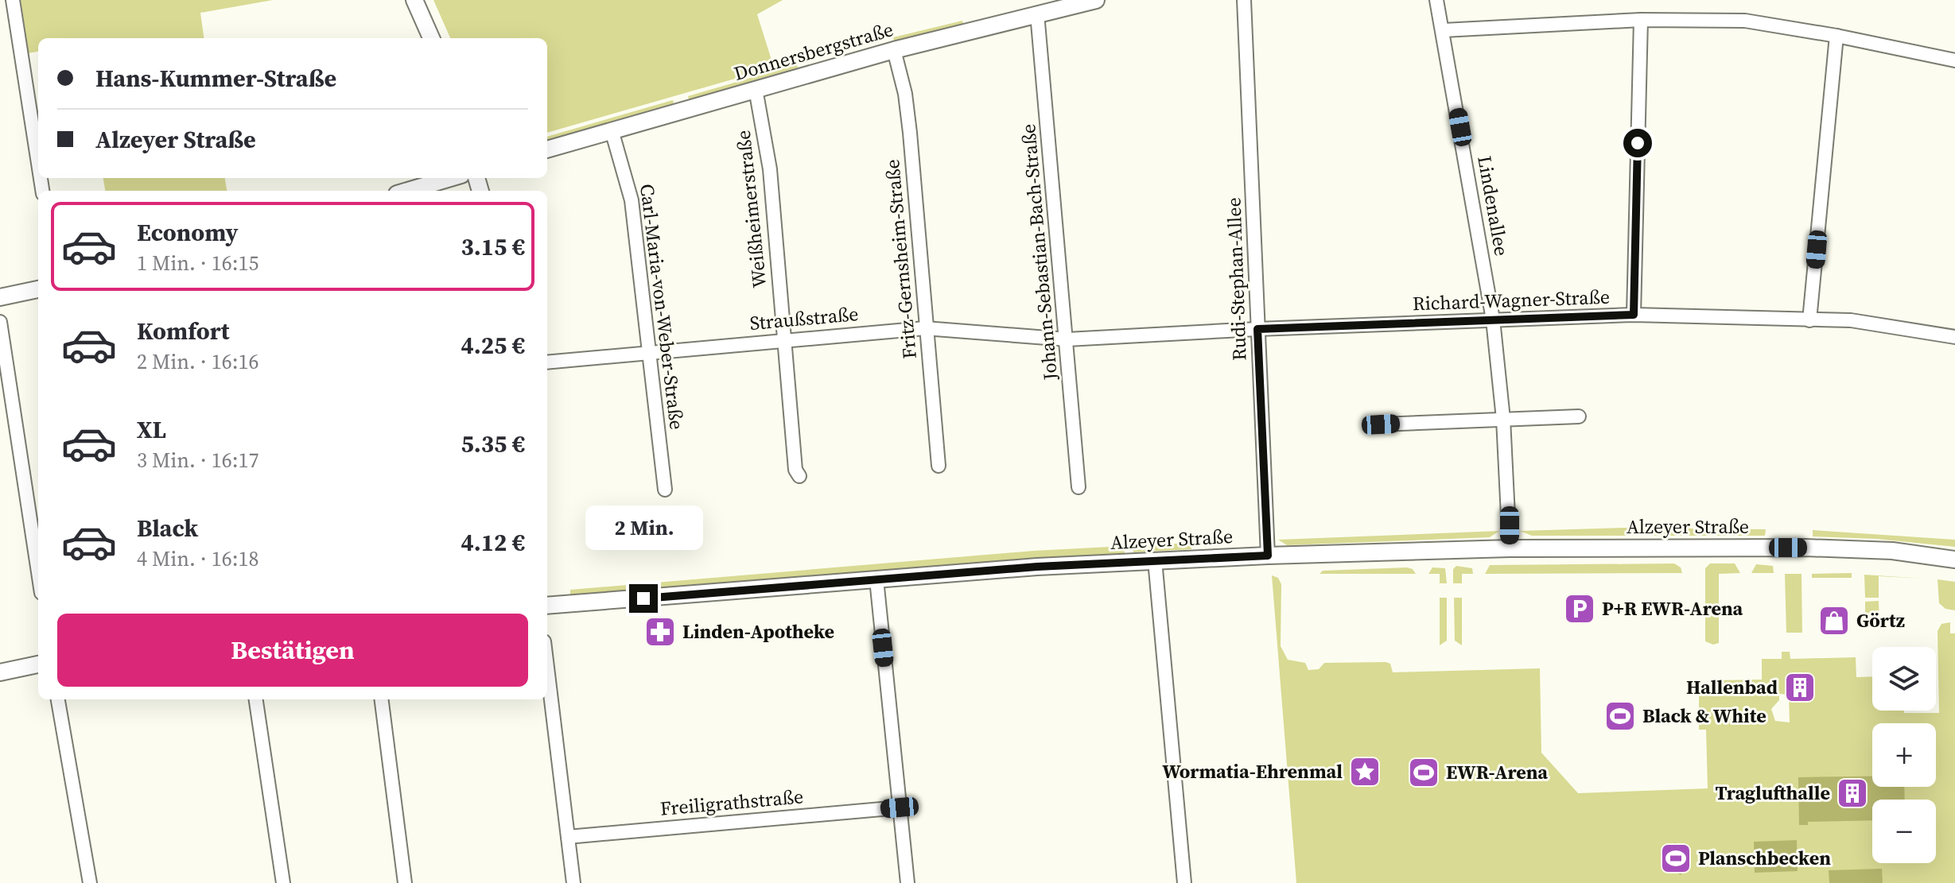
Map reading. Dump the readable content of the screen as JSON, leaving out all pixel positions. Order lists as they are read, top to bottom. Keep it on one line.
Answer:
{"streets":{"street":["Donnersbergstraße","Lindenallee","Weißheimerstraße","Johann-Sebastian-Bach-Straße","Fritz-Gernsheim-Straße","Rudi-Stephan-Allee","Richard-Wagner-Straße","Carl-Maria-von-Weber-Straße","Straußstraße","Alzeyer Straße","Freiligrathstraße"]},"crossings":[["Donnersbergstraße","Weißheimerstraße"],["Donnersbergstraße","Johann-Sebastian-Bach-Straße"],["Donnersbergstraße","Fritz-Gernsheim-Straße"],["Donnersbergstraße","Carl-Maria-von-Weber-Straße"],["Lindenallee","Richard-Wagner-Straße"],["Lindenallee","Alzeyer Straße"],["Weißheimerstraße","Straußstraße"],["Johann-Sebastian-Bach-Straße","Richard-Wagner-Straße"],["Johann-Sebastian-Bach-Straße","Straußstraße"],["Fritz-Gernsheim-Straße","Straußstraße"],["Rudi-Stephan-Allee","Richard-Wagner-Straße"],["Rudi-Stephan-Allee","Alzeyer Straße"],["Richard-Wagner-Straße","Straußstraße"],["Carl-Maria-von-Weber-Straße","Straußstraße"]],"places":{"parking":["P+R EWR-Arena"],"shop":["Görtz"],"pharmacy":["Linden-Apotheke"],"building":["Hallenbad","Traglufthalle"],"sports":["Black & White","EWR-Arena","Planschbecken"],"place":["Wormatia-Ehrenmal"]},"page":{"banner":["Hans-Kummer-Straße","Alzeyer Straße"],"list":[{"name":"Economy","note":"1 Min. · 16:15","value":"3.15 €"},{"name":"Komfort","note":"2 Min. · 16:16","value":"4.25 €"},{"name":"XL","note":"3 Min. · 16:17","value":"5.35 €"},{"name":"Black","note":"4 Min. · 16:18","value":"4.12 €"}],"bubble":"2 Min.","buttons":"Bestätigen","map_buttons":["+","−"]}}
